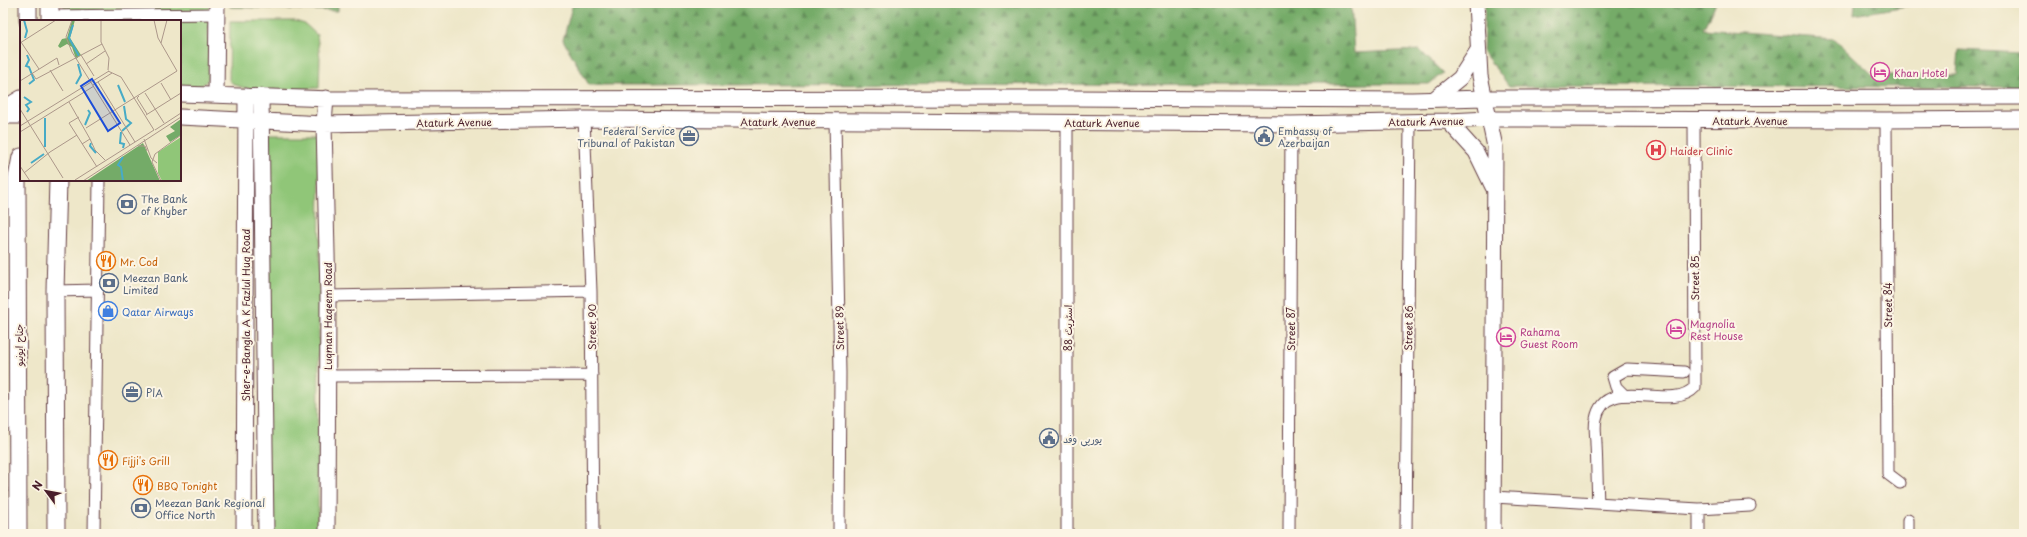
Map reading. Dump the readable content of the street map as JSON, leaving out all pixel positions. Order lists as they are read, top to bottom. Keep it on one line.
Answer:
{"streets":{"main road":["جناح ایونیو"],"street":["Ataturk Avenue","Street 85","Street 84","Sher-e-Bangla A K Fazlul Huq Road","Luqman Haqeem Road","Street 90","Street 89","اسٹریٹ 88","Street 86","Street 87"]},"crossings":[["Ataturk Avenue","Street 85"],["Ataturk Avenue","Street 84"],["Ataturk Avenue","Sher-e-Bangla A K Fazlul Huq Road"],["Ataturk Avenue","Luqman Haqeem Road"],["Ataturk Avenue","Street 90"],["Ataturk Avenue","Street 89"],["Ataturk Avenue","اسٹریٹ 88"],["Ataturk Avenue","Street 86"],["Ataturk Avenue","Street 87"]],"places":{"hotel":["Khan Hotel","Magnolia Rest House","Rahama Guest Room"],"office":["Federal Service Tribunal of Pakistan","PIA"],"public building":["Embassy of Azerbaijan","یورپی وفد"],"hospital":["Haider Clinic"],"bank":["The Bank of Khyber","Meezan Bank Limited","Meezan Bank Regional Office North"],"restaurant":["Mr. Cod","Fijji's Grill","BBQ Tonight"],"shop":["Qatar Airways"]},"north":"top left"}
